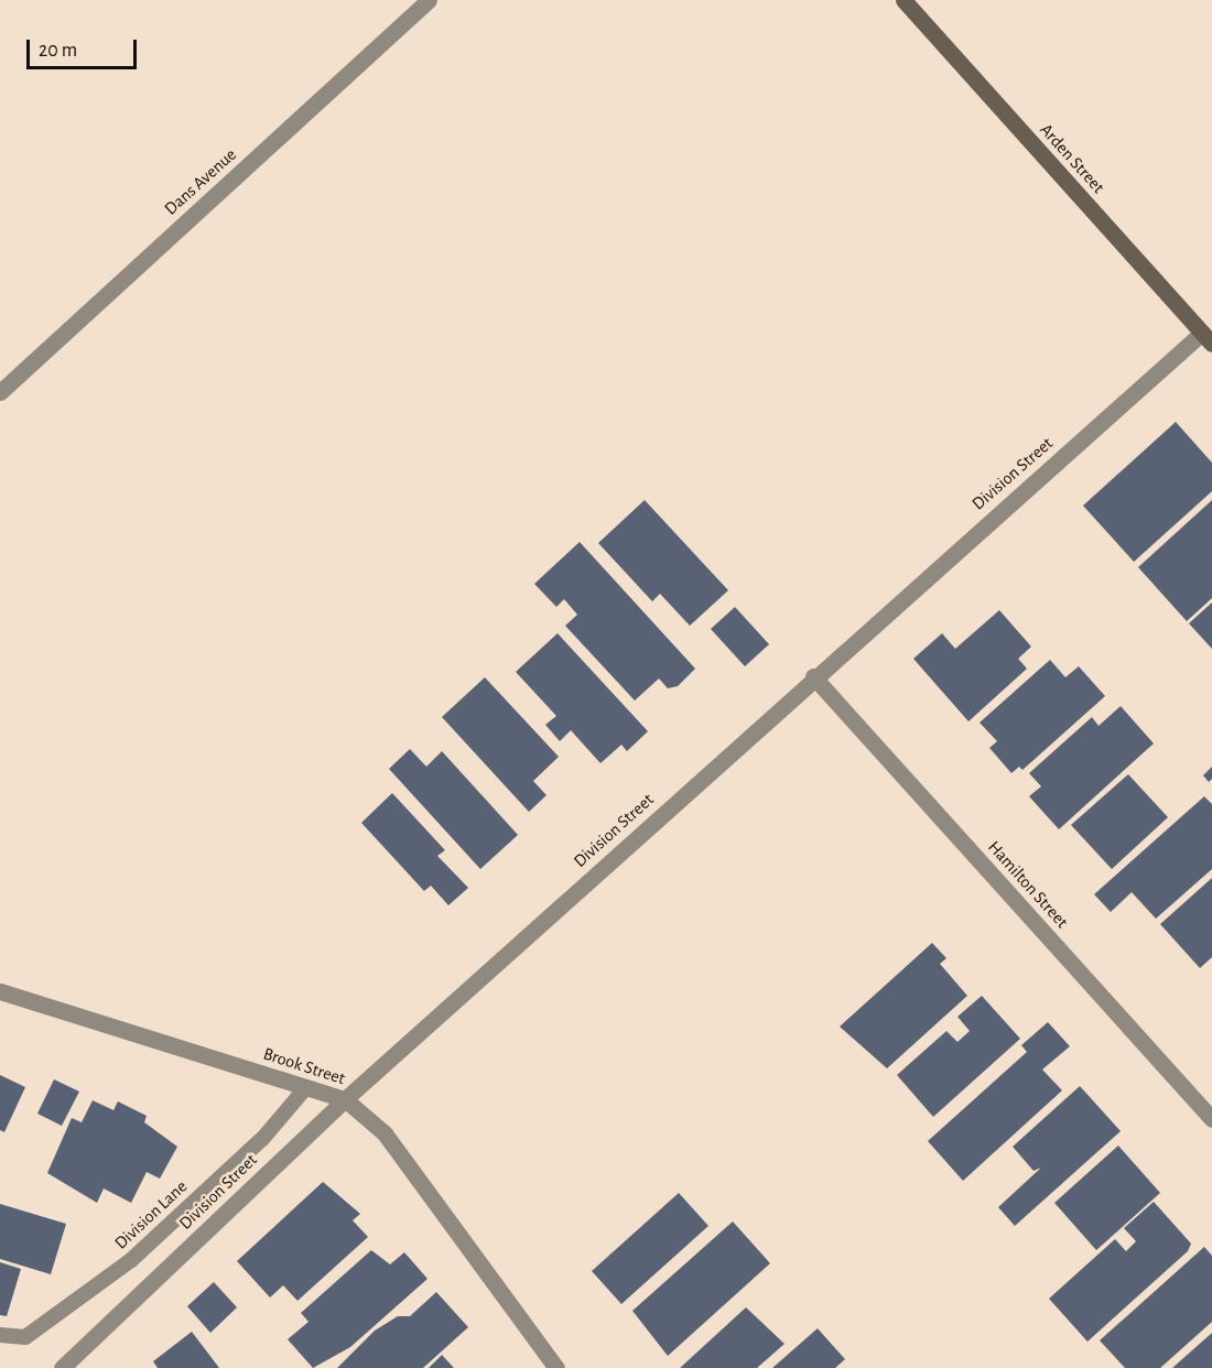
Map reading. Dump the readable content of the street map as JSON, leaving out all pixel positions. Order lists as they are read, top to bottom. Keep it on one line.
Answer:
{"streets":{"main road":["Arden Street"],"street":["Dans Avenue","Division Street","Hamilton Street","Brook Street"],"lane":["Division Lane"]},"crossings":[["Arden Street","Division Street"],["Division Street","Hamilton Street"],["Division Street","Brook Street"],["Brook Street","Division Lane"]],"scale_bar":"20 m"}
